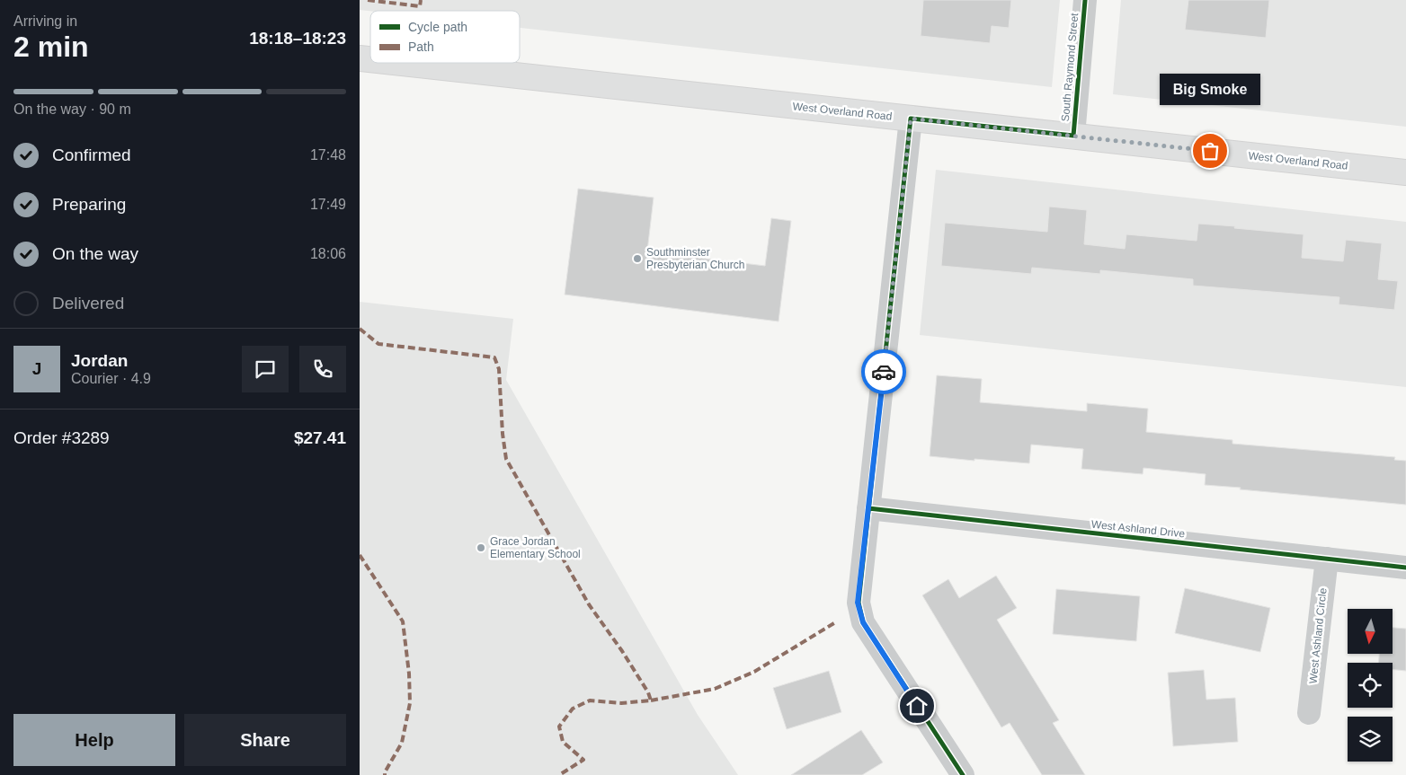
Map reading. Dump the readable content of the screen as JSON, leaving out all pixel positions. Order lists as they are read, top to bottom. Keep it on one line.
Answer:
{"streets":{"main road":["West Overland Road"],"street":["South Raymond Street","West Ashland Drive","West Ashland Circle"]},"crossings":[["South Raymond Street","West Overland Road"],["West Ashland Drive","West Ashland Circle"]],"places":["Big Smoke","Southminster Presbyterian Church","Grace Jordan Elementary School"],"legend":["Cycle path","Path"],"north":"bottom","page":{"heading":["2 min","Arriving in","18:18–18:23"],"panel":["Jordan","Courier · 4.9","Order #3289","$27.41"],"bubble":"Big Smoke","bar":"On the way · 90 m","list":[["Confirmed","17:48"],["Preparing","17:49"],["On the way","18:06"],"Delivered"],"round":"J","buttons":["Help","Share"]}}
